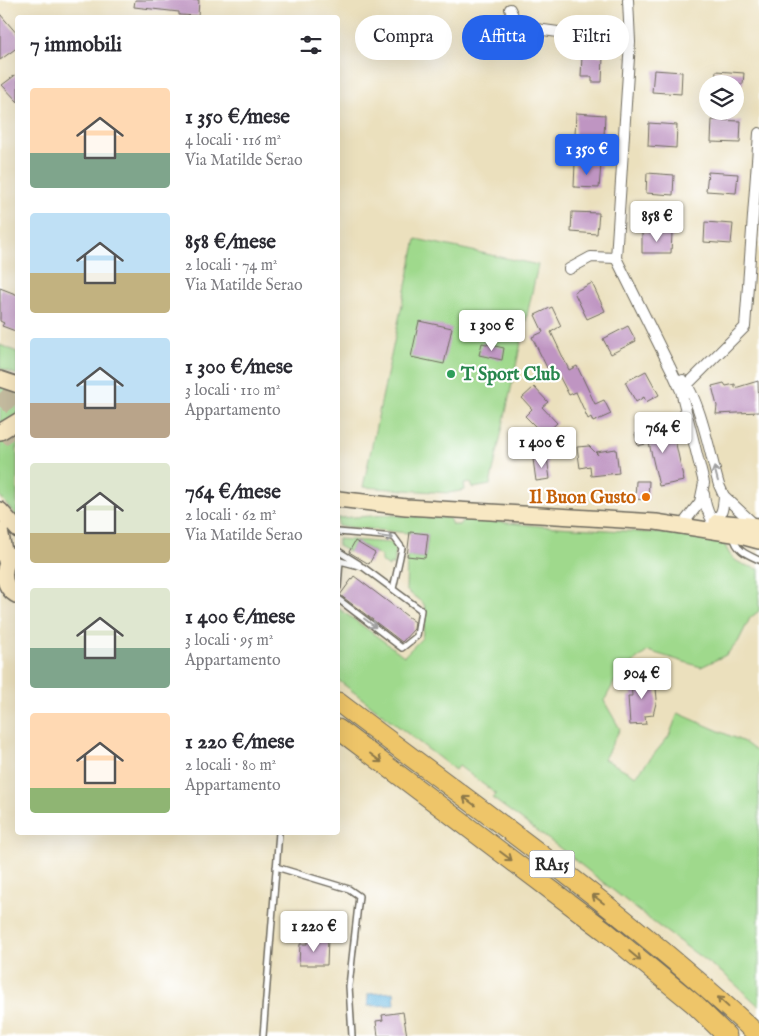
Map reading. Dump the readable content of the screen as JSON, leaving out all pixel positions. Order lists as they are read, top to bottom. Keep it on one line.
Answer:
{"streets":{"highway":["RA15"]},"places":["T Sport Club","Il Buon Gusto"],"page":{"chip":["Compra","Affitta","Filtri"],"heading":"7 immobili","list":[{"name":"1 350 €/mese","note":"4 locali · 116 m² · Via Matilde Serao"},{"name":"858 €/mese","note":"2 locali · 74 m² · Via Matilde Serao"},{"name":"1 300 €/mese","note":"3 locali · 110 m² · Appartamento"},{"name":"764 €/mese","note":"2 locali · 62 m² · Via Matilde Serao"},{"name":"1 400 €/mese","note":"3 locali · 95 m² · Appartamento"},{"name":"1 220 €/mese","note":"2 locali · 80 m² · Appartamento"}],"price":["1 350 €","858 €","1 300 €","764 €","1 400 €","904 €","1 220 €"]}}
